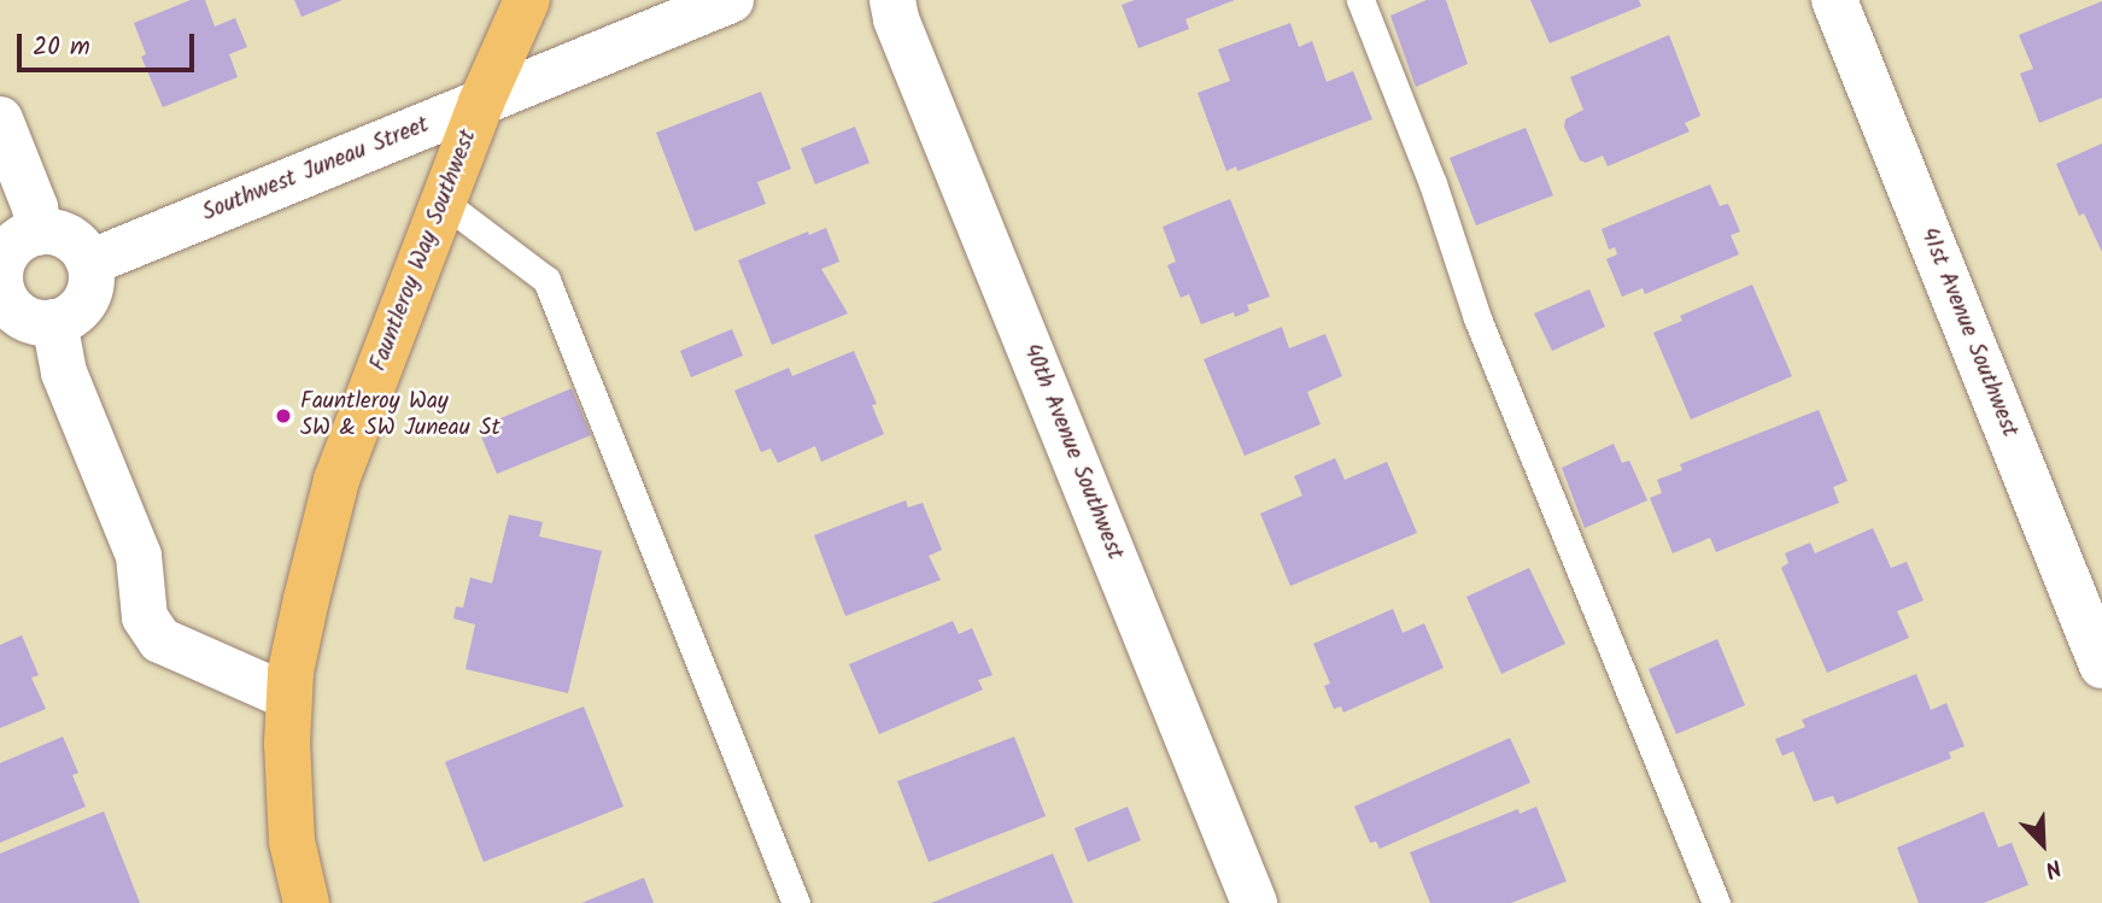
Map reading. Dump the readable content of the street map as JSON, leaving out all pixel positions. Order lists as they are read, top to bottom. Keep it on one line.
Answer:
{"streets":{"main road":["Fauntleroy Way Southwest"],"street":["Southwest Juneau Street","41st Avenue Southwest","40th Avenue Southwest"]},"crossings":[["Southwest Juneau Street","Fauntleroy Way Southwest"]],"places":["Fauntleroy Way SW & SW Juneau St"],"scale_bar":"20 m","north":"bottom right"}
